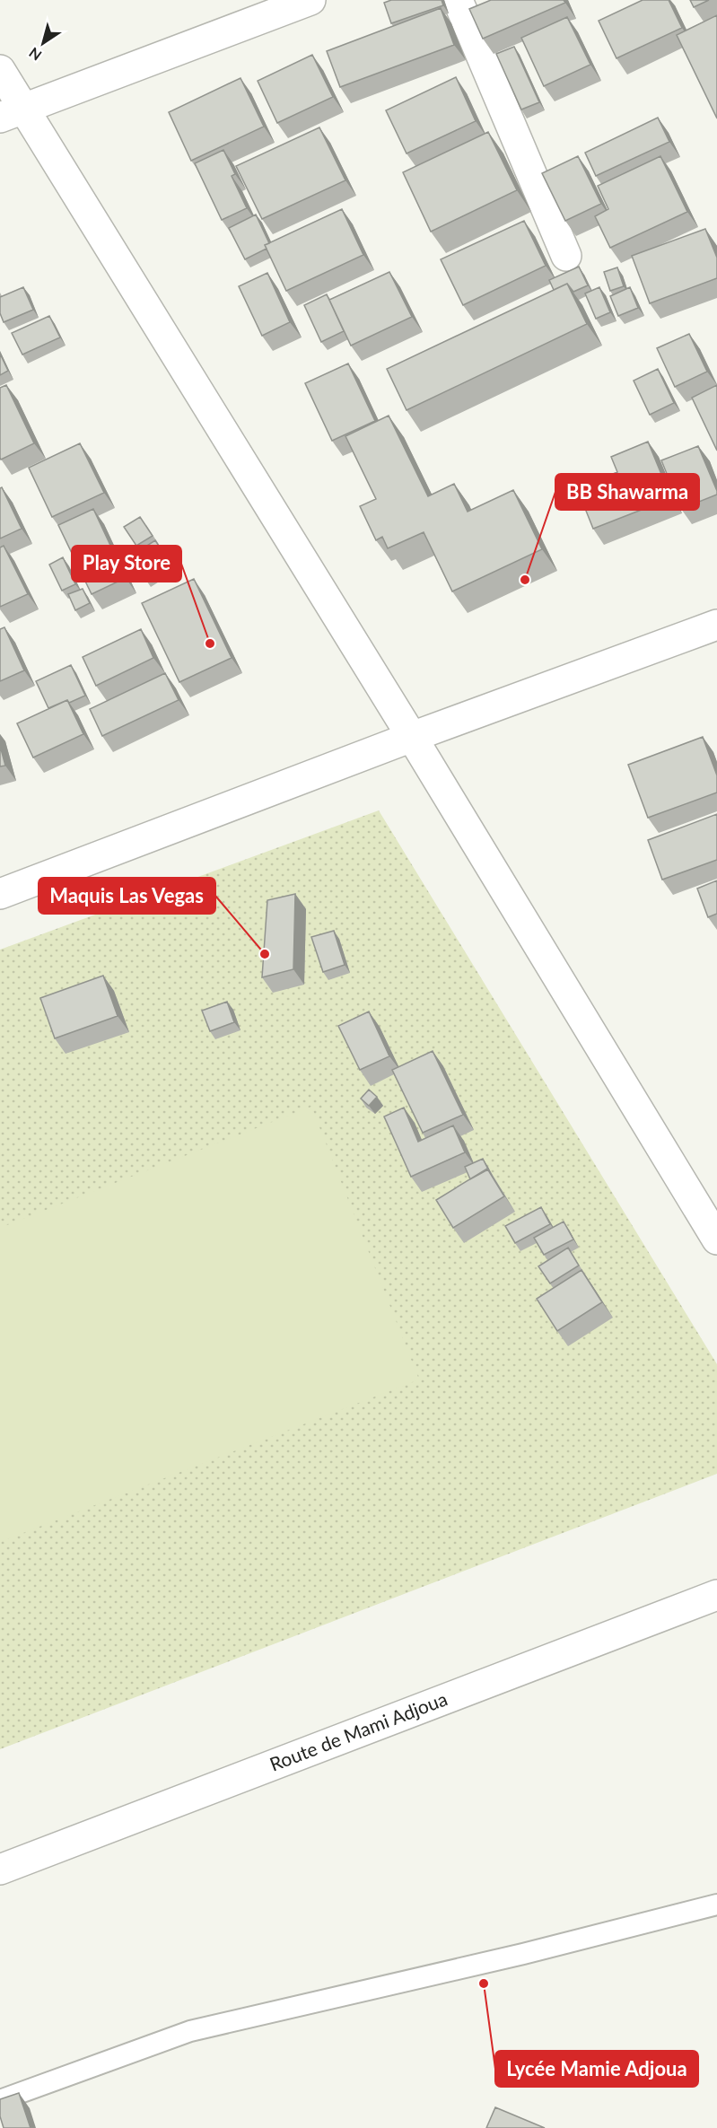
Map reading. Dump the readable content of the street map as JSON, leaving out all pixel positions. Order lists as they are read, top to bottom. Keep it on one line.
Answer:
{"streets":{"street":["Route de Mami Adjoua"]},"places":["BB Shawarma","Play Store","Maquis Las Vegas","Lycée Mamie Adjoua"],"north":"bottom left"}
